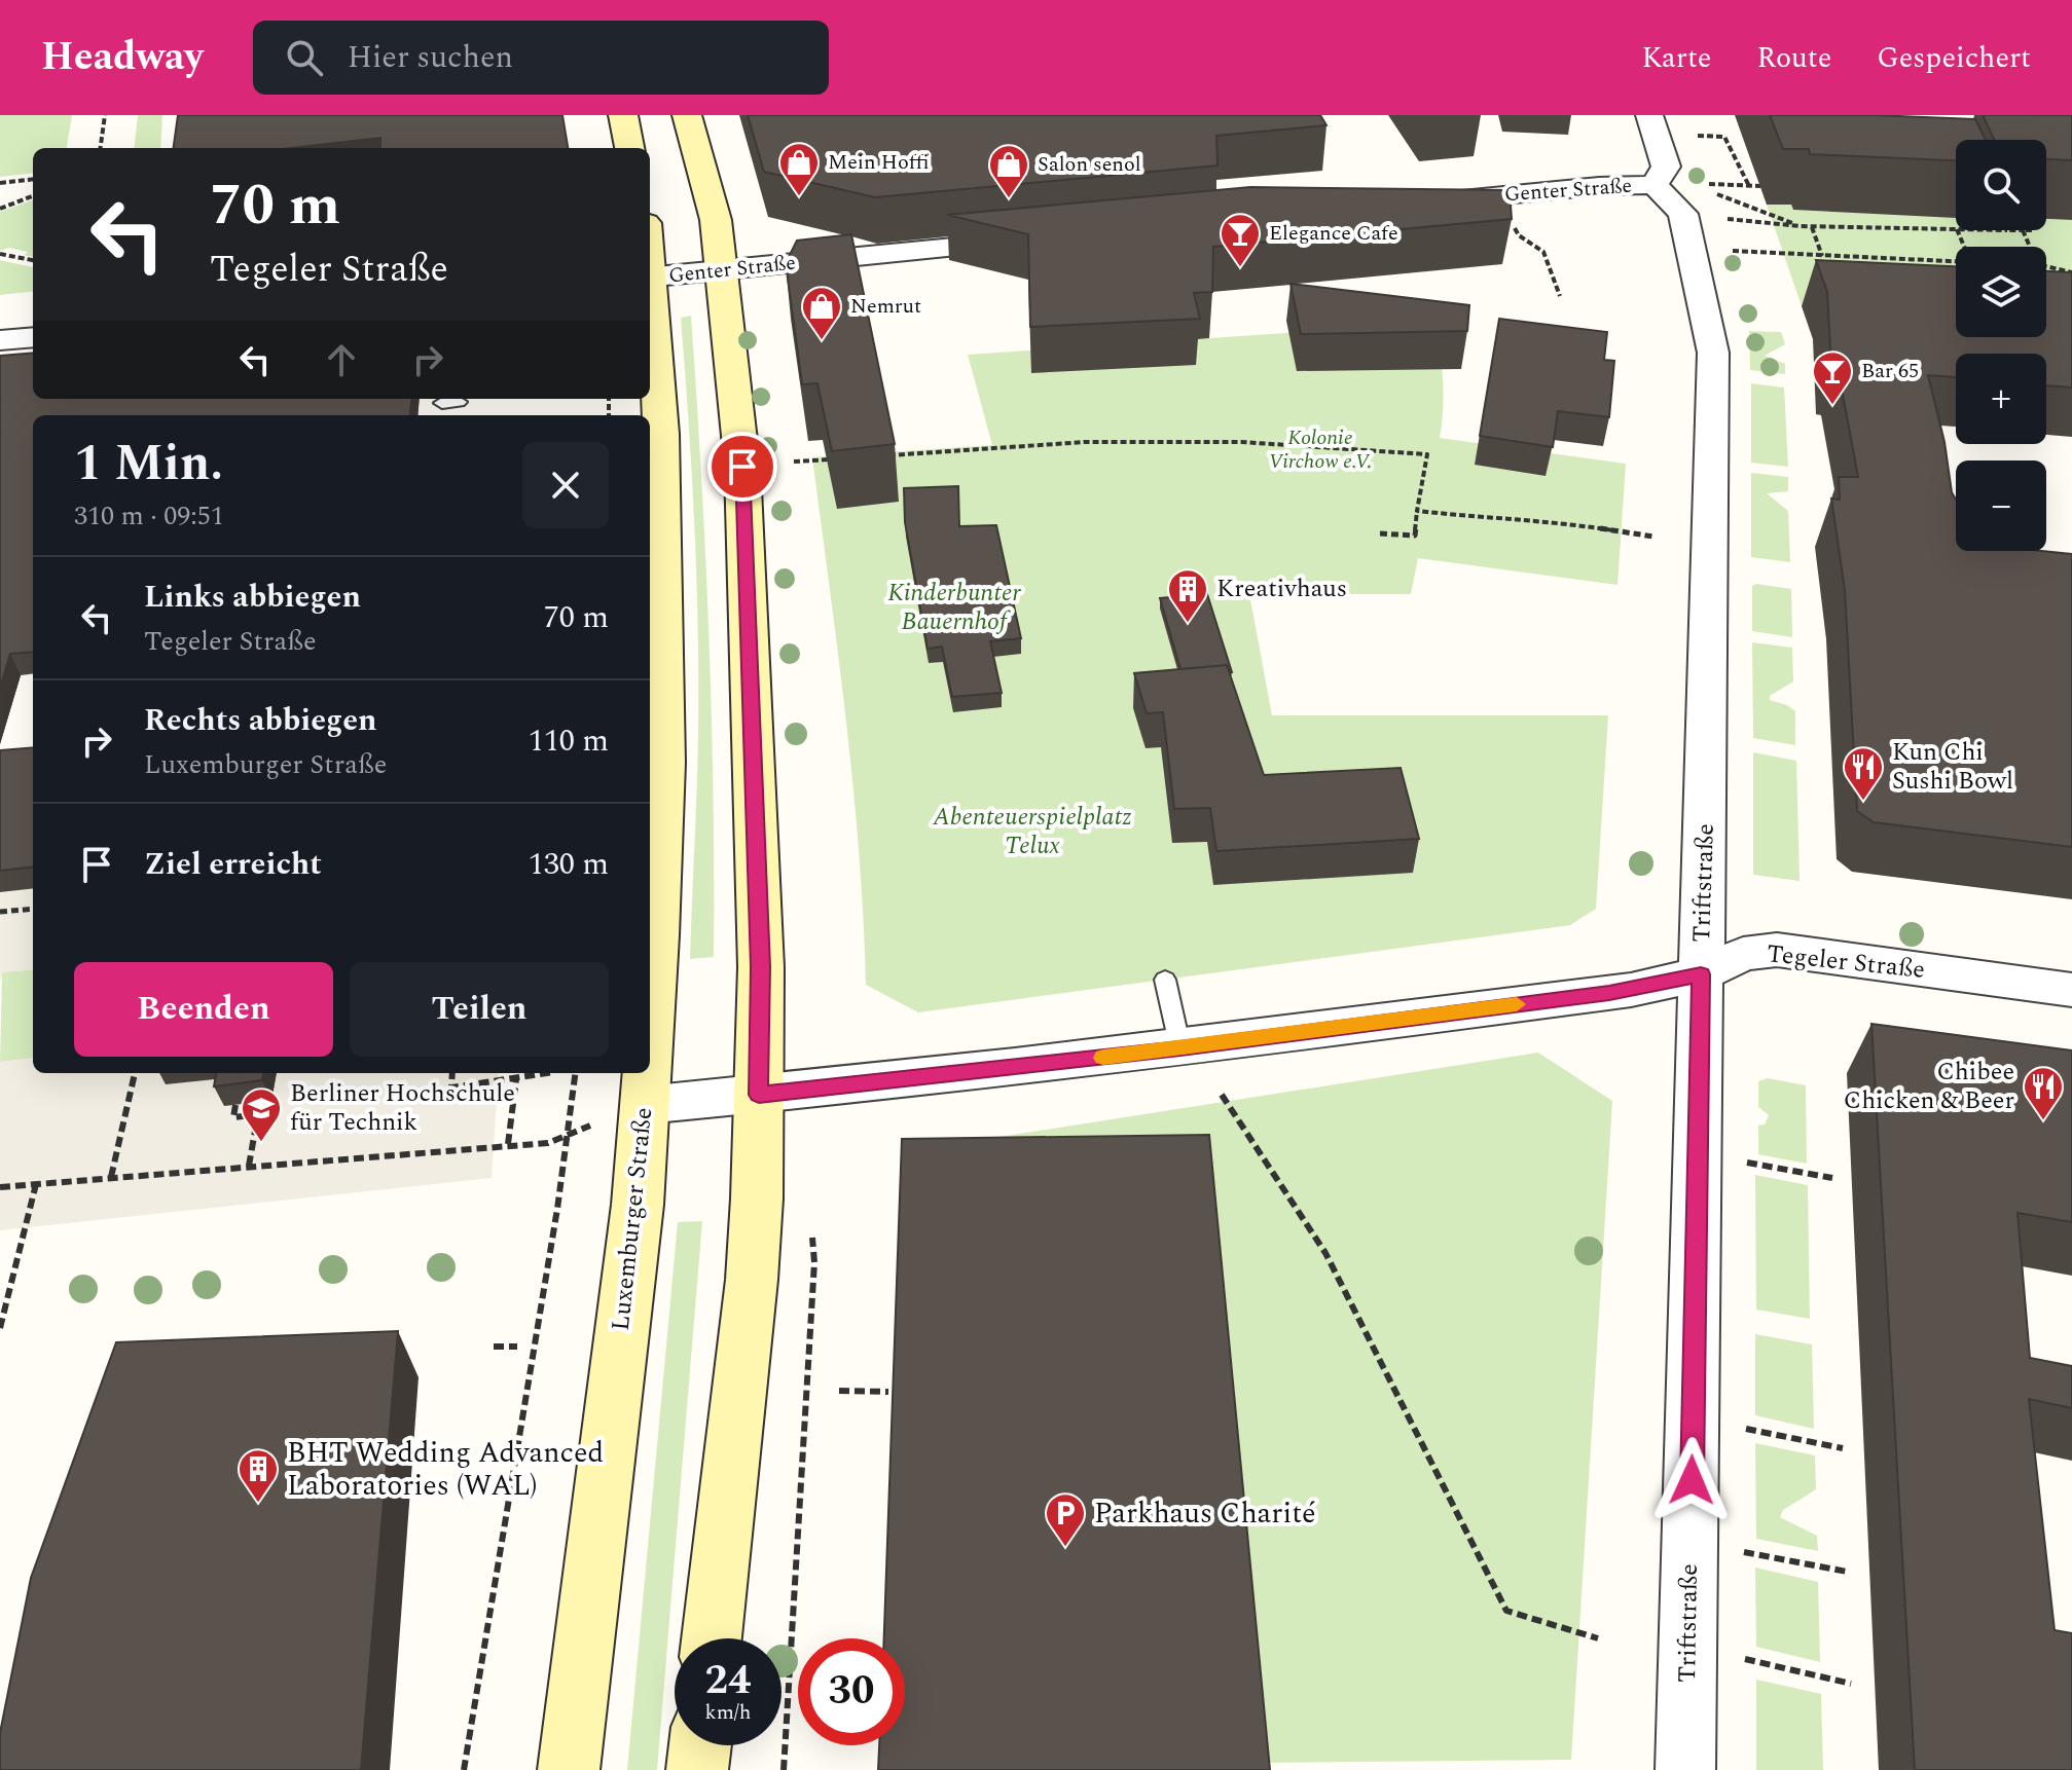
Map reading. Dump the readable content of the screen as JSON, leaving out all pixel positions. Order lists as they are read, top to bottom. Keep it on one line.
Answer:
{"streets":{"main road":["Luxemburger Straße"],"street":["Genter Straße","Triftstraße","Tegeler Straße"]},"crossings":[["Genter Straße","Triftstraße"],["Triftstraße","Tegeler Straße"],["Tegeler Straße","Luxemburger Straße"]],"parks":["Kolonie Virchow e.V.","Kinderbunter Bauernhof","Abenteuerspielplatz Telux"],"places":{"shop":["Mein Hoffi","Salon senol","Nemrut"],"bar":["Elegance Cafe","Bar 65"],"building":["Kreativhaus","BHT Wedding Advanced Laboratories (WAL)"],"restaurant":["Kun Chi Sushi Bowl","Chibee Chicken & Beer"],"school or university":["Berliner Hochschule für Technik"],"parking":["Parkhaus Charité"]},"page":{"header":"Headway","search":"Hier suchen","nav":["Karte","Route","Gespeichert"],"map_buttons":["+","−"],"turn":["70 m","Tegeler Straße"],"heading":["1 Min.","310 m · 09:51"],"list":[{"name":"Links abbiegen","note":"Tegeler Straße","value":"70 m"},{"name":"Rechts abbiegen","note":"Luxemburger Straße","value":"110 m"},{"name":"Ziel erreicht","value":"130 m"}],"buttons":["Beenden","Teilen"],"speed":"24 km/h","limit":"30"}}
